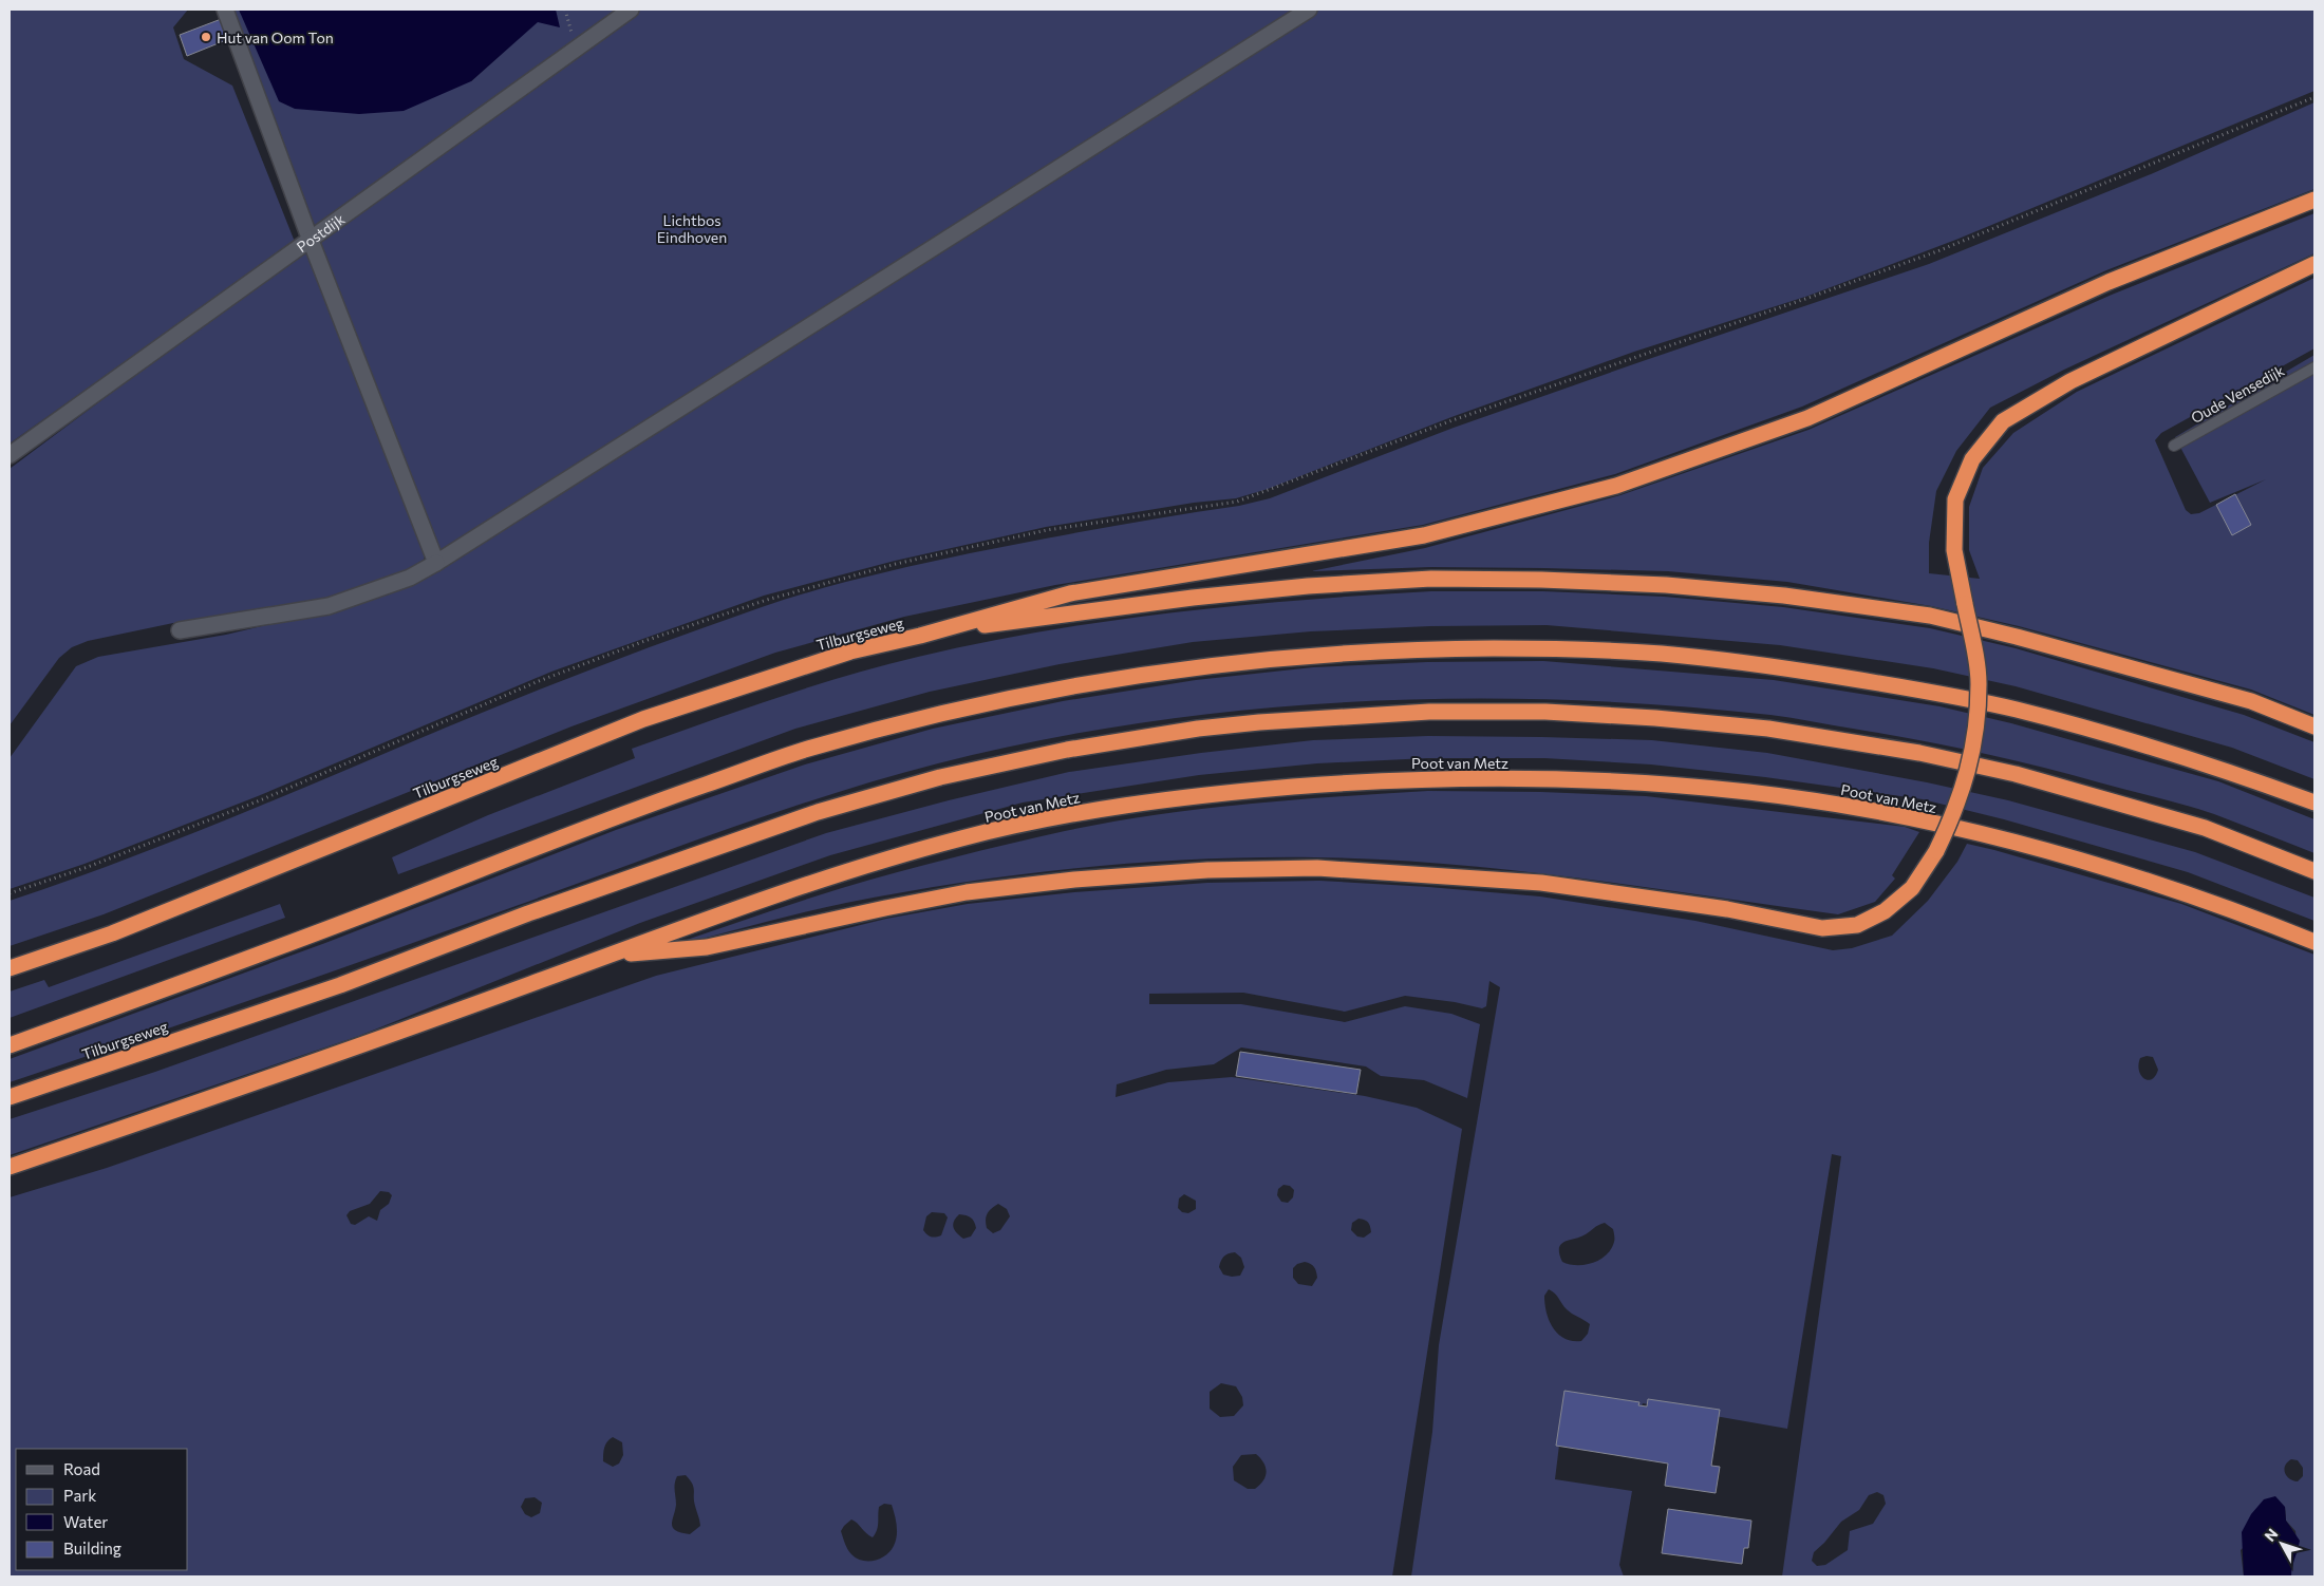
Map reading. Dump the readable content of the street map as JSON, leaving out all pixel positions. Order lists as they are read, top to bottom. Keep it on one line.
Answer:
{"streets":{"highway":["Tilburgseweg","Poot van Metz"],"street":["Postdijk"],"lane":["Oude Vensedijk"]},"parks":["Lichtbos Eindhoven"],"places":["Hut van Oom Ton"],"legend":["Road","Park","Water","Building"],"north":"top left"}
